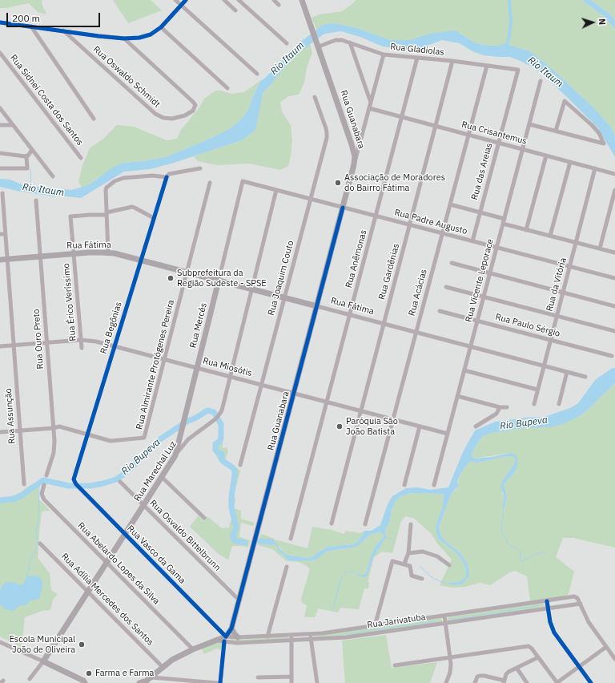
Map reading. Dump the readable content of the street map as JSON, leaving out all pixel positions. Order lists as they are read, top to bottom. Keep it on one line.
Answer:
{"streets":{"main road":["Rua Guanabara","Rua Fátima","Rua Mercês","Rua Marechal Luz","Rua Jarivatuba"],"street":["Rua Gladiolas","Rua Oswaldo Schmidt","Rua Sidnei Costa dos Santos","Rua Crisantemus","Rua das Areias","Rua Padre Augusto","Rua Anêmonas","Rua Gardênias","Rua Joaquim Couto","Rua Vicente Leporace","Rua da Vitória","Rua Acácias","Rua Érico Veríssimo","Rua Paulo Sérgio","Rua Begônias","Rua Ouro Preto","Rua Almirante Protógenes Pereira","Rua Miosótis","Rua Assunção","Rua Osvaldo Bittelbrunn","Rua Vasco da Gama","Rua Abelardo Lopes da Silva","Rua Adília Mercedes dos Santos"]},"crossings":[["Rua Gladiolas","Rua Guanabara"],["Rua Gladiolas","Rua das Areias"],["Rua Gladiolas","Rua Anêmonas"],["Rua Gladiolas","Rua Gardênias"],["Rua Gladiolas","Rua Acácias"],["Rua Guanabara","Rua Padre Augusto"],["Rua Guanabara","Rua Fátima"],["Rua Guanabara","Rua Miosótis"],["Rua Guanabara","Rua Osvaldo Bittelbrunn"],["Rua Guanabara","Rua Vasco da Gama"],["Rua Guanabara","Rua Jarivatuba"],["Rua Crisantemus","Rua das Areias"],["Rua Crisantemus","Rua Anêmonas"],["Rua Crisantemus","Rua Gardênias"],["Rua Crisantemus","Rua Vicente Leporace"],["Rua Crisantemus","Rua da Vitória"],["Rua Crisantemus","Rua Acácias"],["Rua das Areias","Rua Padre Augusto"],["Rua Padre Augusto","Rua Anêmonas"],["Rua Padre Augusto","Rua Gardênias"],["Rua Padre Augusto","Rua Joaquim Couto"],["Rua Padre Augusto","Rua Vicente Leporace"],["Rua Padre Augusto","Rua da Vitória"],["Rua Padre Augusto","Rua Acácias"],["Rua Padre Augusto","Rua Mercês"],["Rua Padre Augusto","Rua Marechal Luz"],["Rua Fátima","Rua Anêmonas"],["Rua Fátima","Rua Gardênias"],["Rua Fátima","Rua Joaquim Couto"],["Rua Fátima","Rua Vicente Leporace"],["Rua Fátima","Rua da Vitória"],["Rua Fátima","Rua Acácias"],["Rua Fátima","Rua Érico Veríssimo"],["Rua Fátima","Rua Mercês"],["Rua Fátima","Rua Begônias"],["Rua Fátima","Rua Ouro Preto"],["Rua Fátima","Rua Almirante Protógenes Pereira"],["Rua Fátima","Rua Assunção"],["Rua Fátima","Rua Marechal Luz"],["Rua Anêmonas","Rua Miosótis"],["Rua Gardênias","Rua Miosótis"],["Rua Joaquim Couto","Rua Miosótis"],["Rua Vicente Leporace","Rua Paulo Sérgio"],["Rua Vicente Leporace","Rua Miosótis"],["Rua da Vitória","Rua Paulo Sérgio"],["Rua Acácias","Rua Miosótis"],["Rua Érico Veríssimo","Rua Miosótis"],["Rua Mercês","Rua Miosótis"],["Rua Mercês","Rua Marechal Luz"],["Rua Begônias","Rua Almirante Protógenes Pereira"],["Rua Begônias","Rua Miosótis"],["Rua Begônias","Rua Vasco da Gama"],["Rua Ouro Preto","Rua Miosótis"],["Rua Almirante Protógenes Pereira","Rua Miosótis"],["Rua Miosótis","Rua Assunção"],["Rua Miosótis","Rua Marechal Luz"],["Rua Marechal Luz","Rua Osvaldo Bittelbrunn"],["Rua Marechal Luz","Rua Vasco da Gama"],["Rua Marechal Luz","Rua Abelardo Lopes da Silva"],["Rua Marechal Luz","Rua Adília Mercedes dos Santos"],["Rua Vasco da Gama","Rua Jarivatuba"],["Rua Abelardo Lopes da Silva","Rua Jarivatuba"],["Rua Adília Mercedes dos Santos","Rua Jarivatuba"]],"water":["Rio Itaum","Rio Bupeva"],"places":["Associação de Moradores do Bairro Fátima","Subprefeitura da Região Sudeste - SPSE","Paróquia São João Batista","Escola Municipal João de Oliveira","Farma e Farma"],"scale_bar":"200 m","north":"right"}
